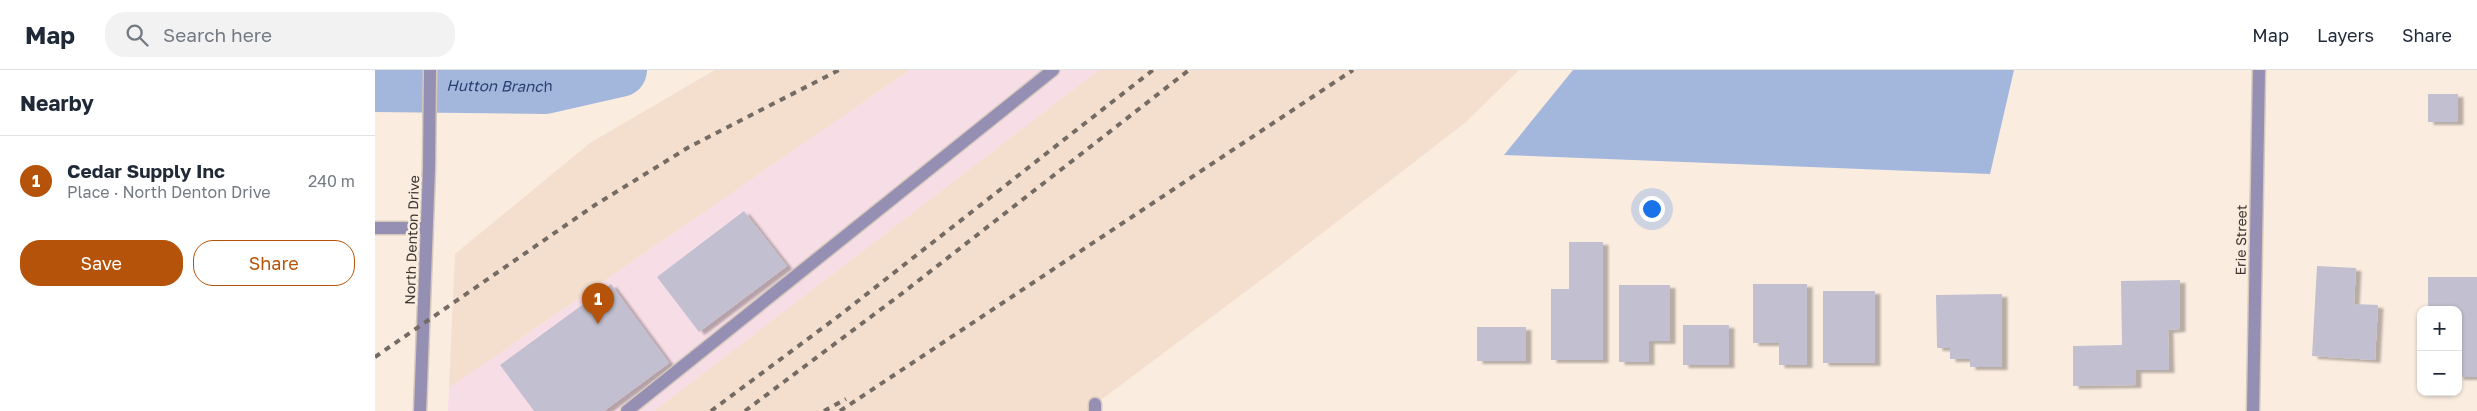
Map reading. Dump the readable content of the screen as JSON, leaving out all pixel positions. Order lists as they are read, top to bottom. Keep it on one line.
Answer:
{"streets":{"street":["North Denton Drive","Erie Street"]},"water":["Hutton Branch"],"page":{"header":"Map","search":"Search here","nav":["Map","Layers","Share"],"heading":"Nearby","list":[{"mark":"1","name":"Cedar Supply Inc","note":"Place · North Denton Drive","value":"240 m"}],"buttons":["Save","Share"],"pins":"1","map_buttons":["+","−"]}}
